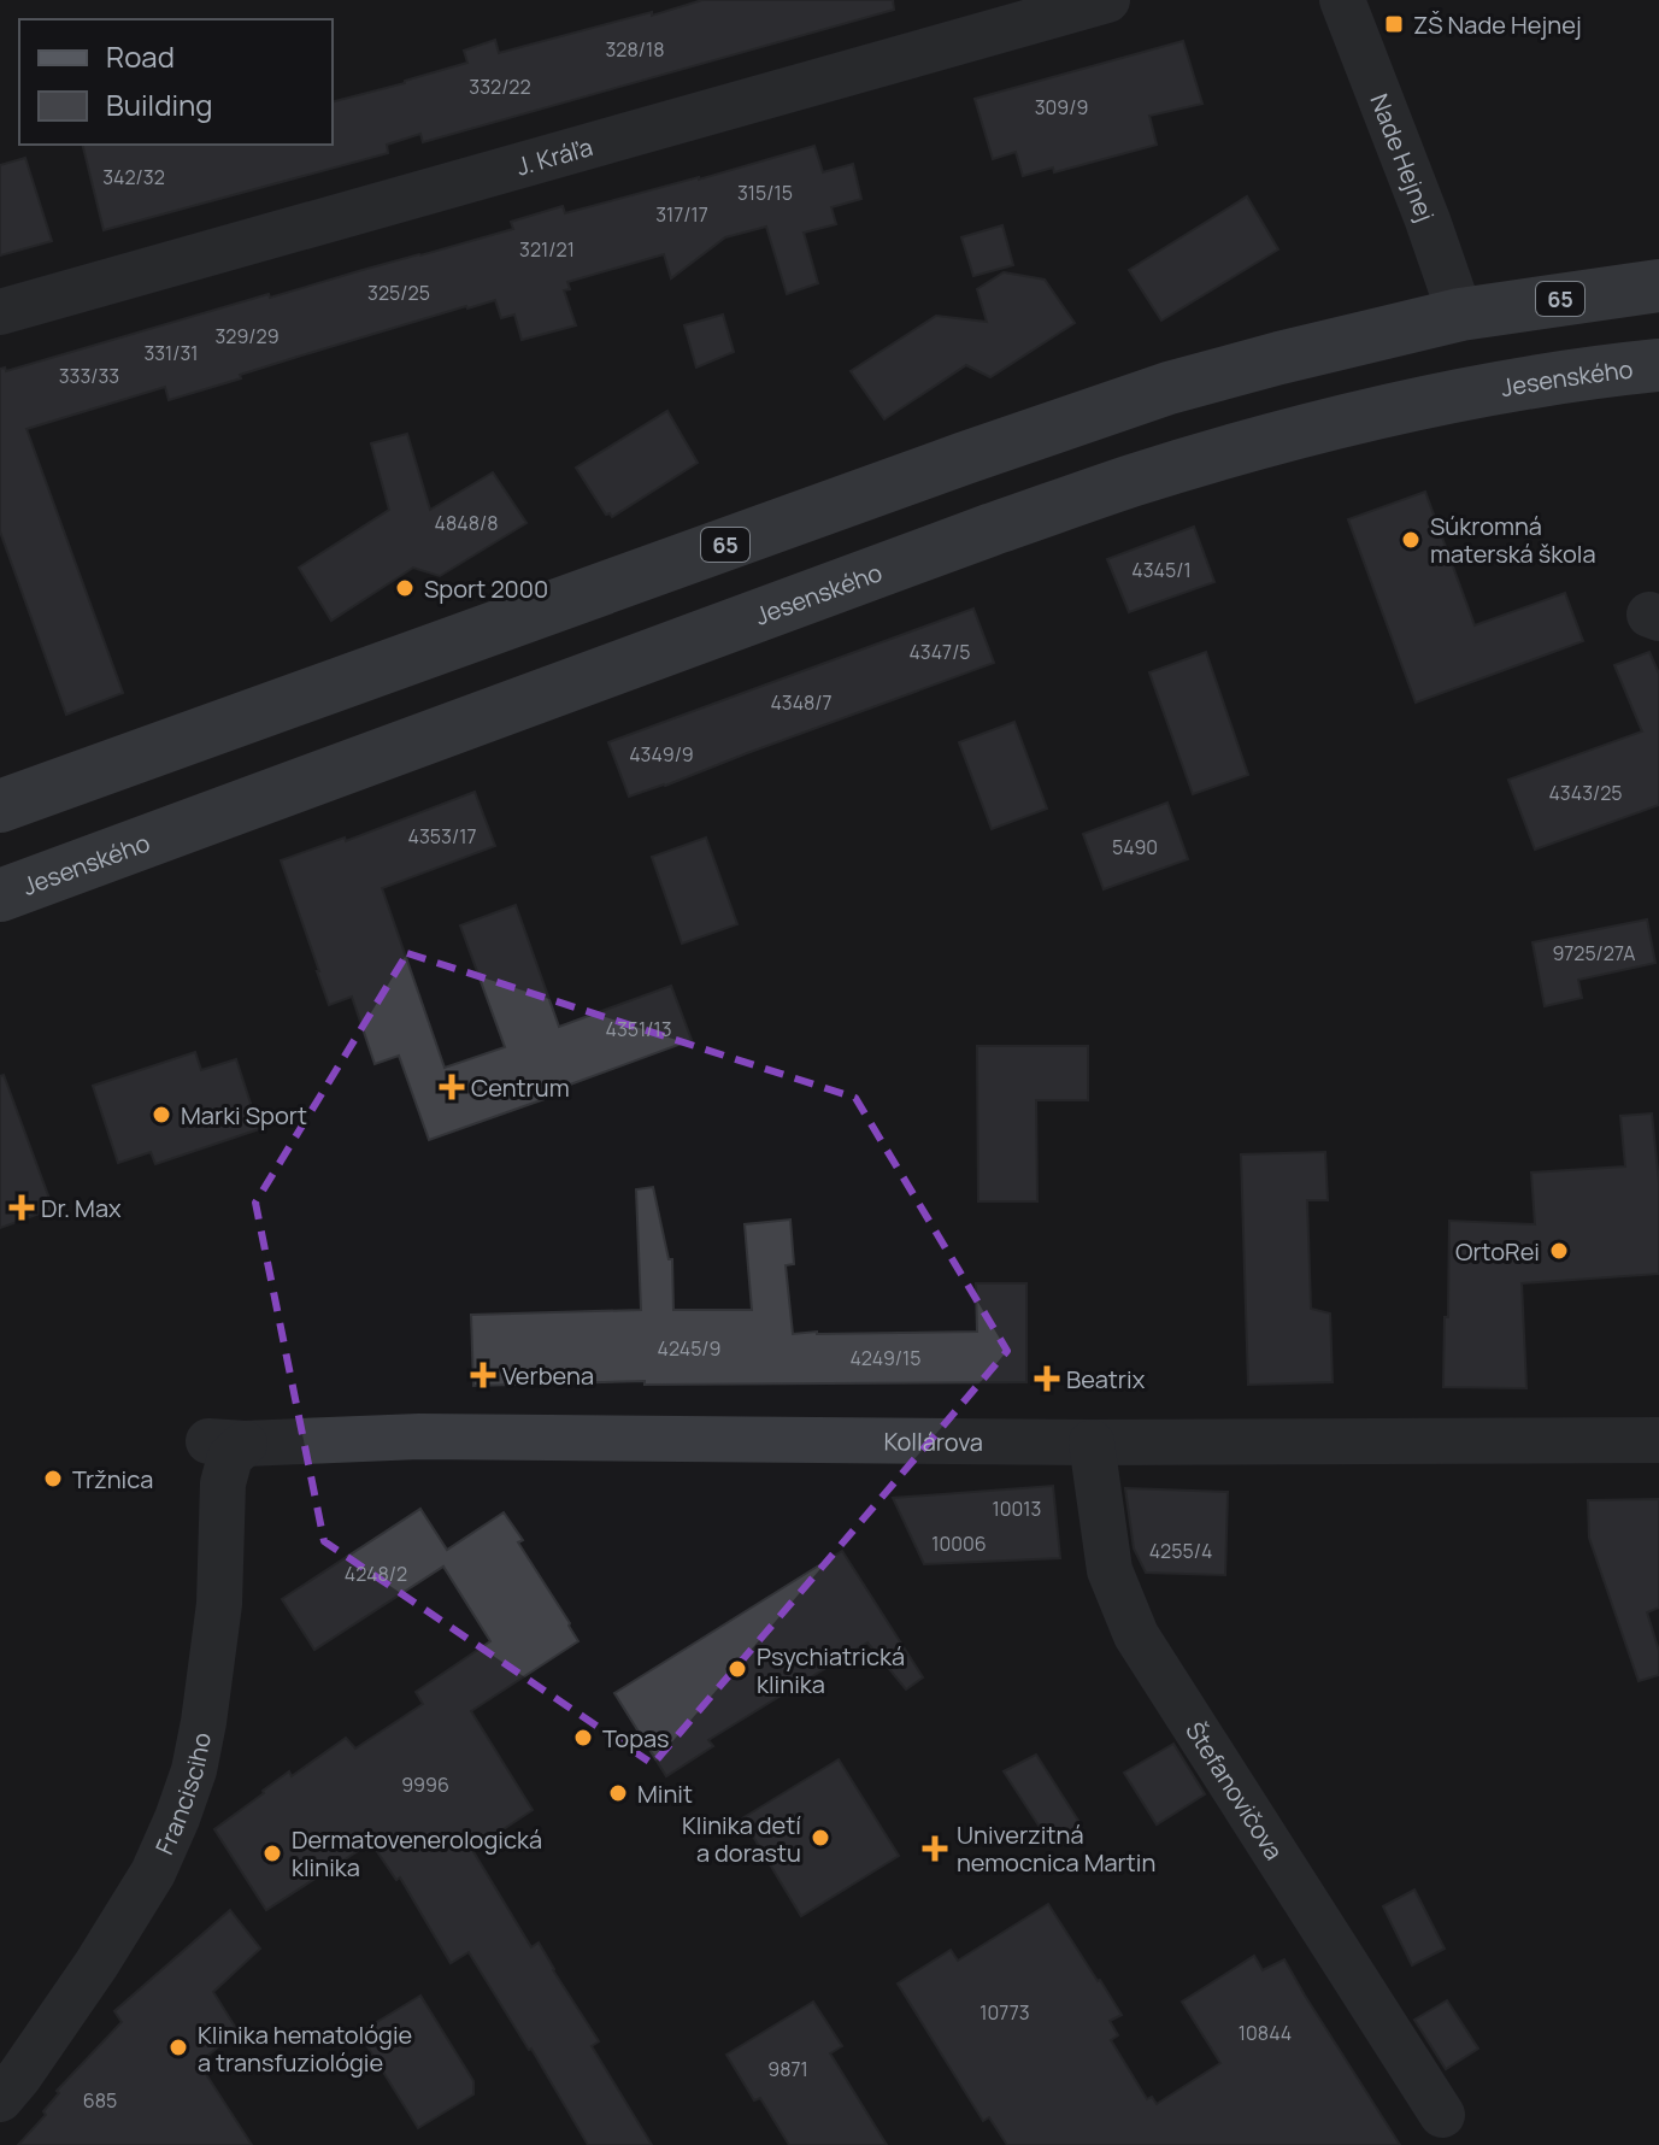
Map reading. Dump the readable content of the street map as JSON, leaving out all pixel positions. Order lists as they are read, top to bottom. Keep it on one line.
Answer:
{"streets":{"main road":["65","Jesenského"],"street":["J. Kráľa","Nade Hejnej","Kollárova","Francisciho","Štefanovičova"]},"crossings":[["Nade Hejnej","65"],["Kollárova","Francisciho"],["Kollárova","Štefanovičova"]],"places":{"transit":["ZŠ Nade Hejnej"],"other":["Súkromná materská škola","Sport 2000","Marki Sport","OrtoRei","Tržnica","Psychiatrická klinika","Topas","Minit","Klinika detí a dorastu","Dermatovenerologická klinika","Klinika hematológie a transfuziológie"],"health":["Centrum","Dr. Max","Verbena","Beatrix","Univerzitná nemocnica Martin"]},"house_numbers":["328/18","332/22","309/9","342/32","315/15","317/17","321/21","325/25","329/29","331/31","333/33","4848/8","4345/1","4347/5","4348/7","4349/9","4343/25","4353/17","5490","9725/27A","4351/13","4245/9","4249/15","10013","10006","4255/4","4248/2","9996","10773","10844","9871","685"],"legend":["Road","Building"]}
